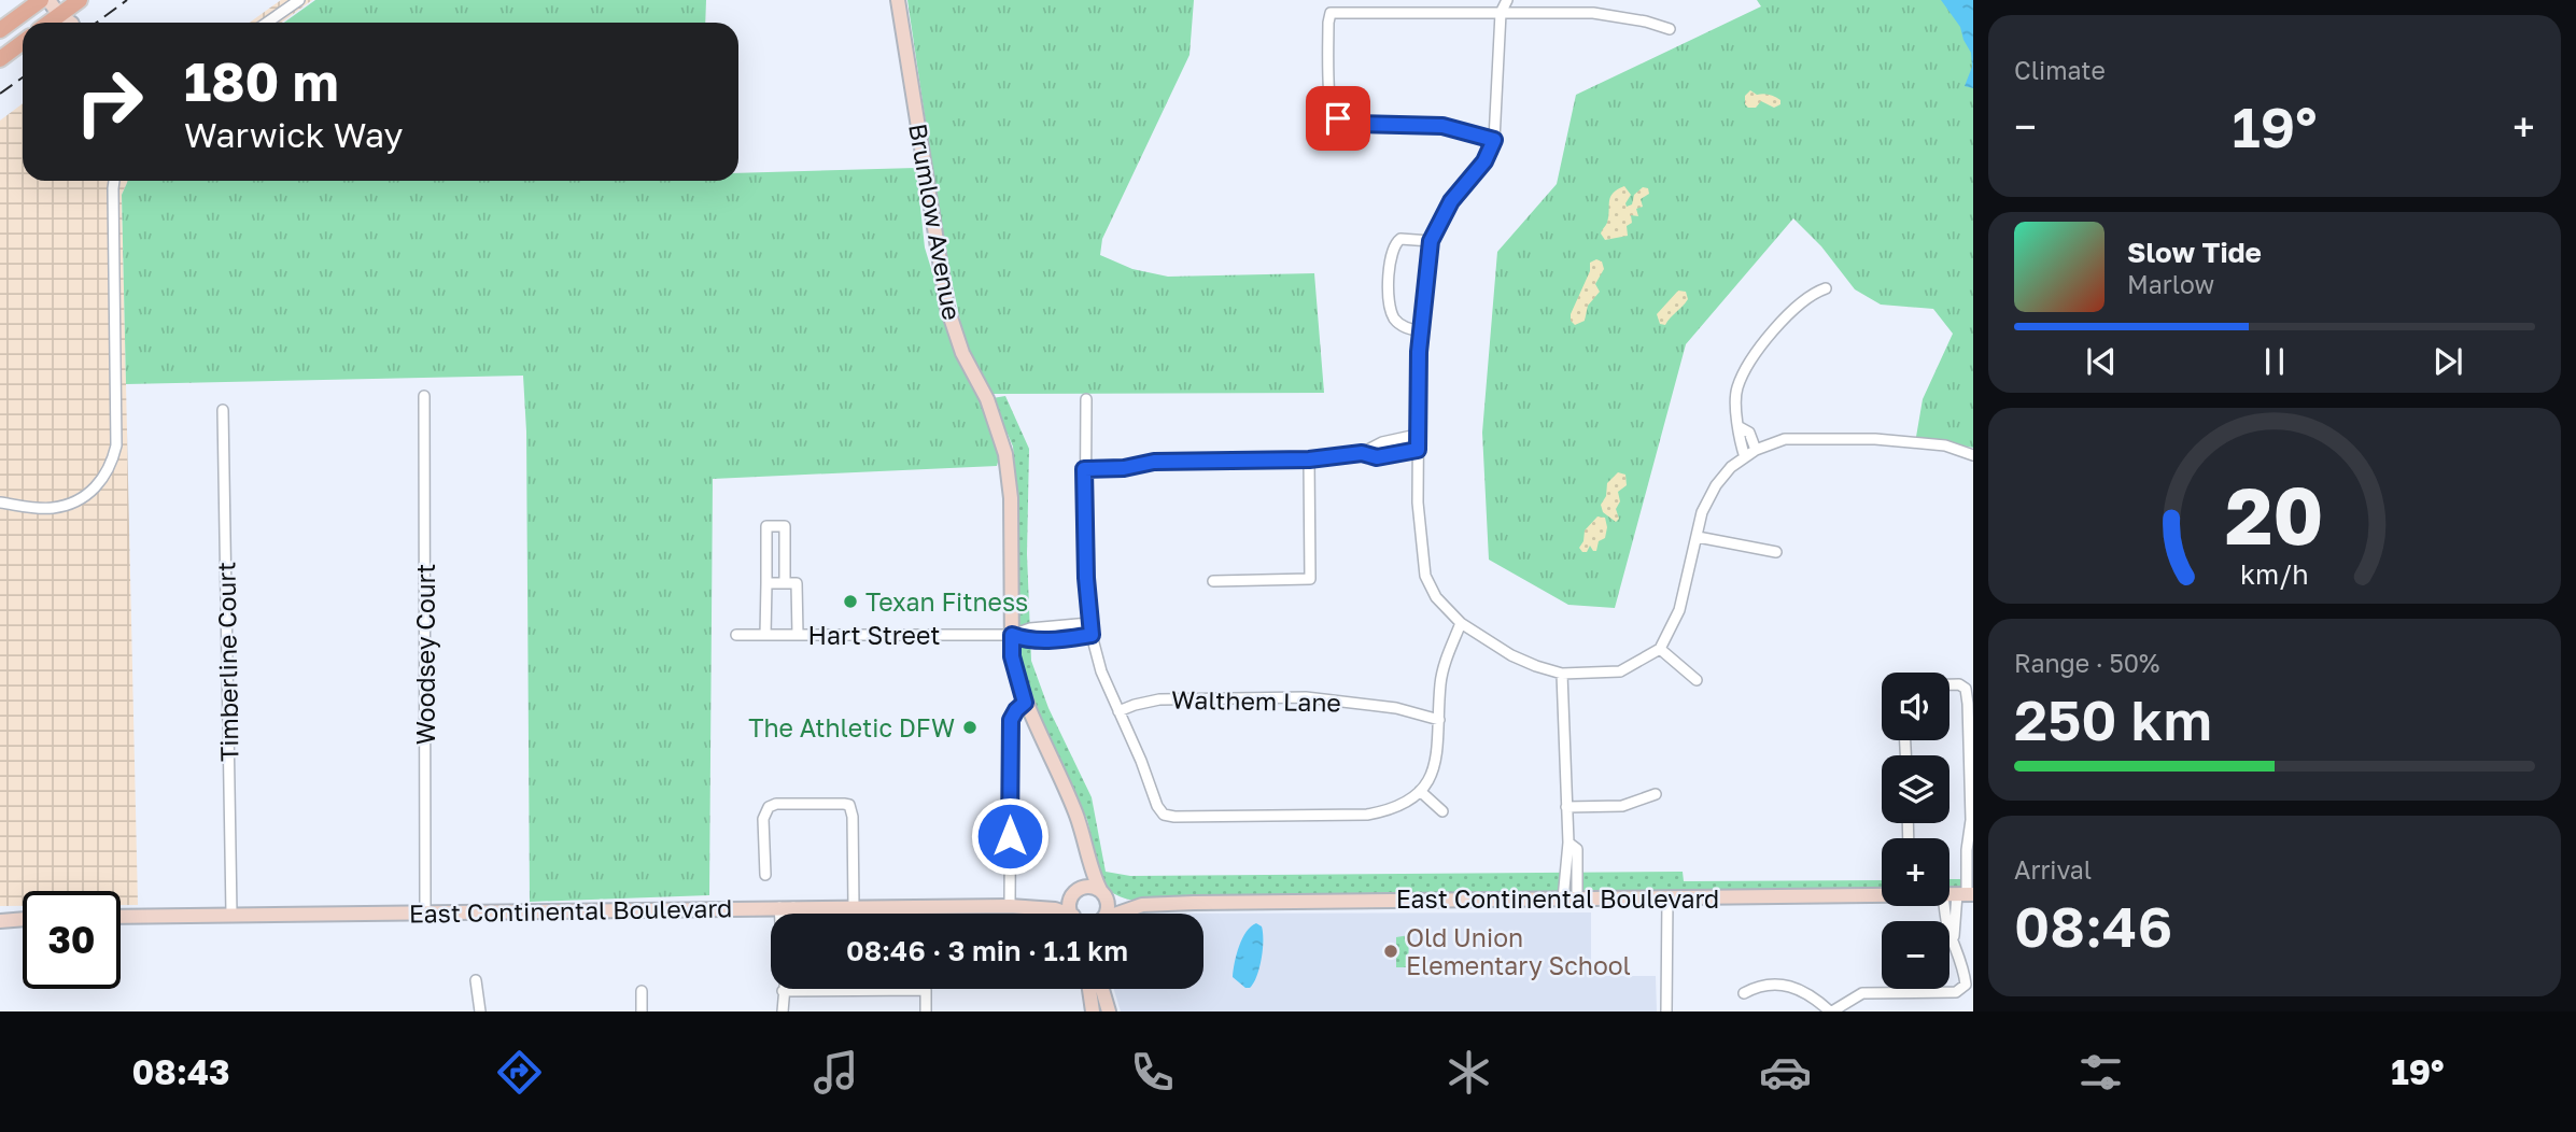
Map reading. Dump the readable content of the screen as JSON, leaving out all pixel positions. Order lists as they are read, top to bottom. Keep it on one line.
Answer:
{"streets":{"main road":["Brumlow Avenue","East Continental Boulevard"],"street":["Hart Street","Woodsey Court","Timberline Court","Walthem Lane"]},"crossings":[["Brumlow Avenue","Hart Street"],["Brumlow Avenue","East Continental Boulevard"],["Woodsey Court","East Continental Boulevard"],["Timberline Court","East Continental Boulevard"]],"places":["Texan Fitness","The Athletic DFW","Old Union Elementary School"],"page":{"tile":["Climate",["Range · 50%","250 km"],["Arrival","08:46"]],"turn":["180 m","Warwick Way"],"heat":["−","19°","+"],"song":["Slow Tide","Marlow"],"map_buttons":["+","−"],"limit":"30","trip":"08:46 · 3 min · 1.1 km","tabs":["08:43","19°"],"gauge":["20","km/h"]}}
